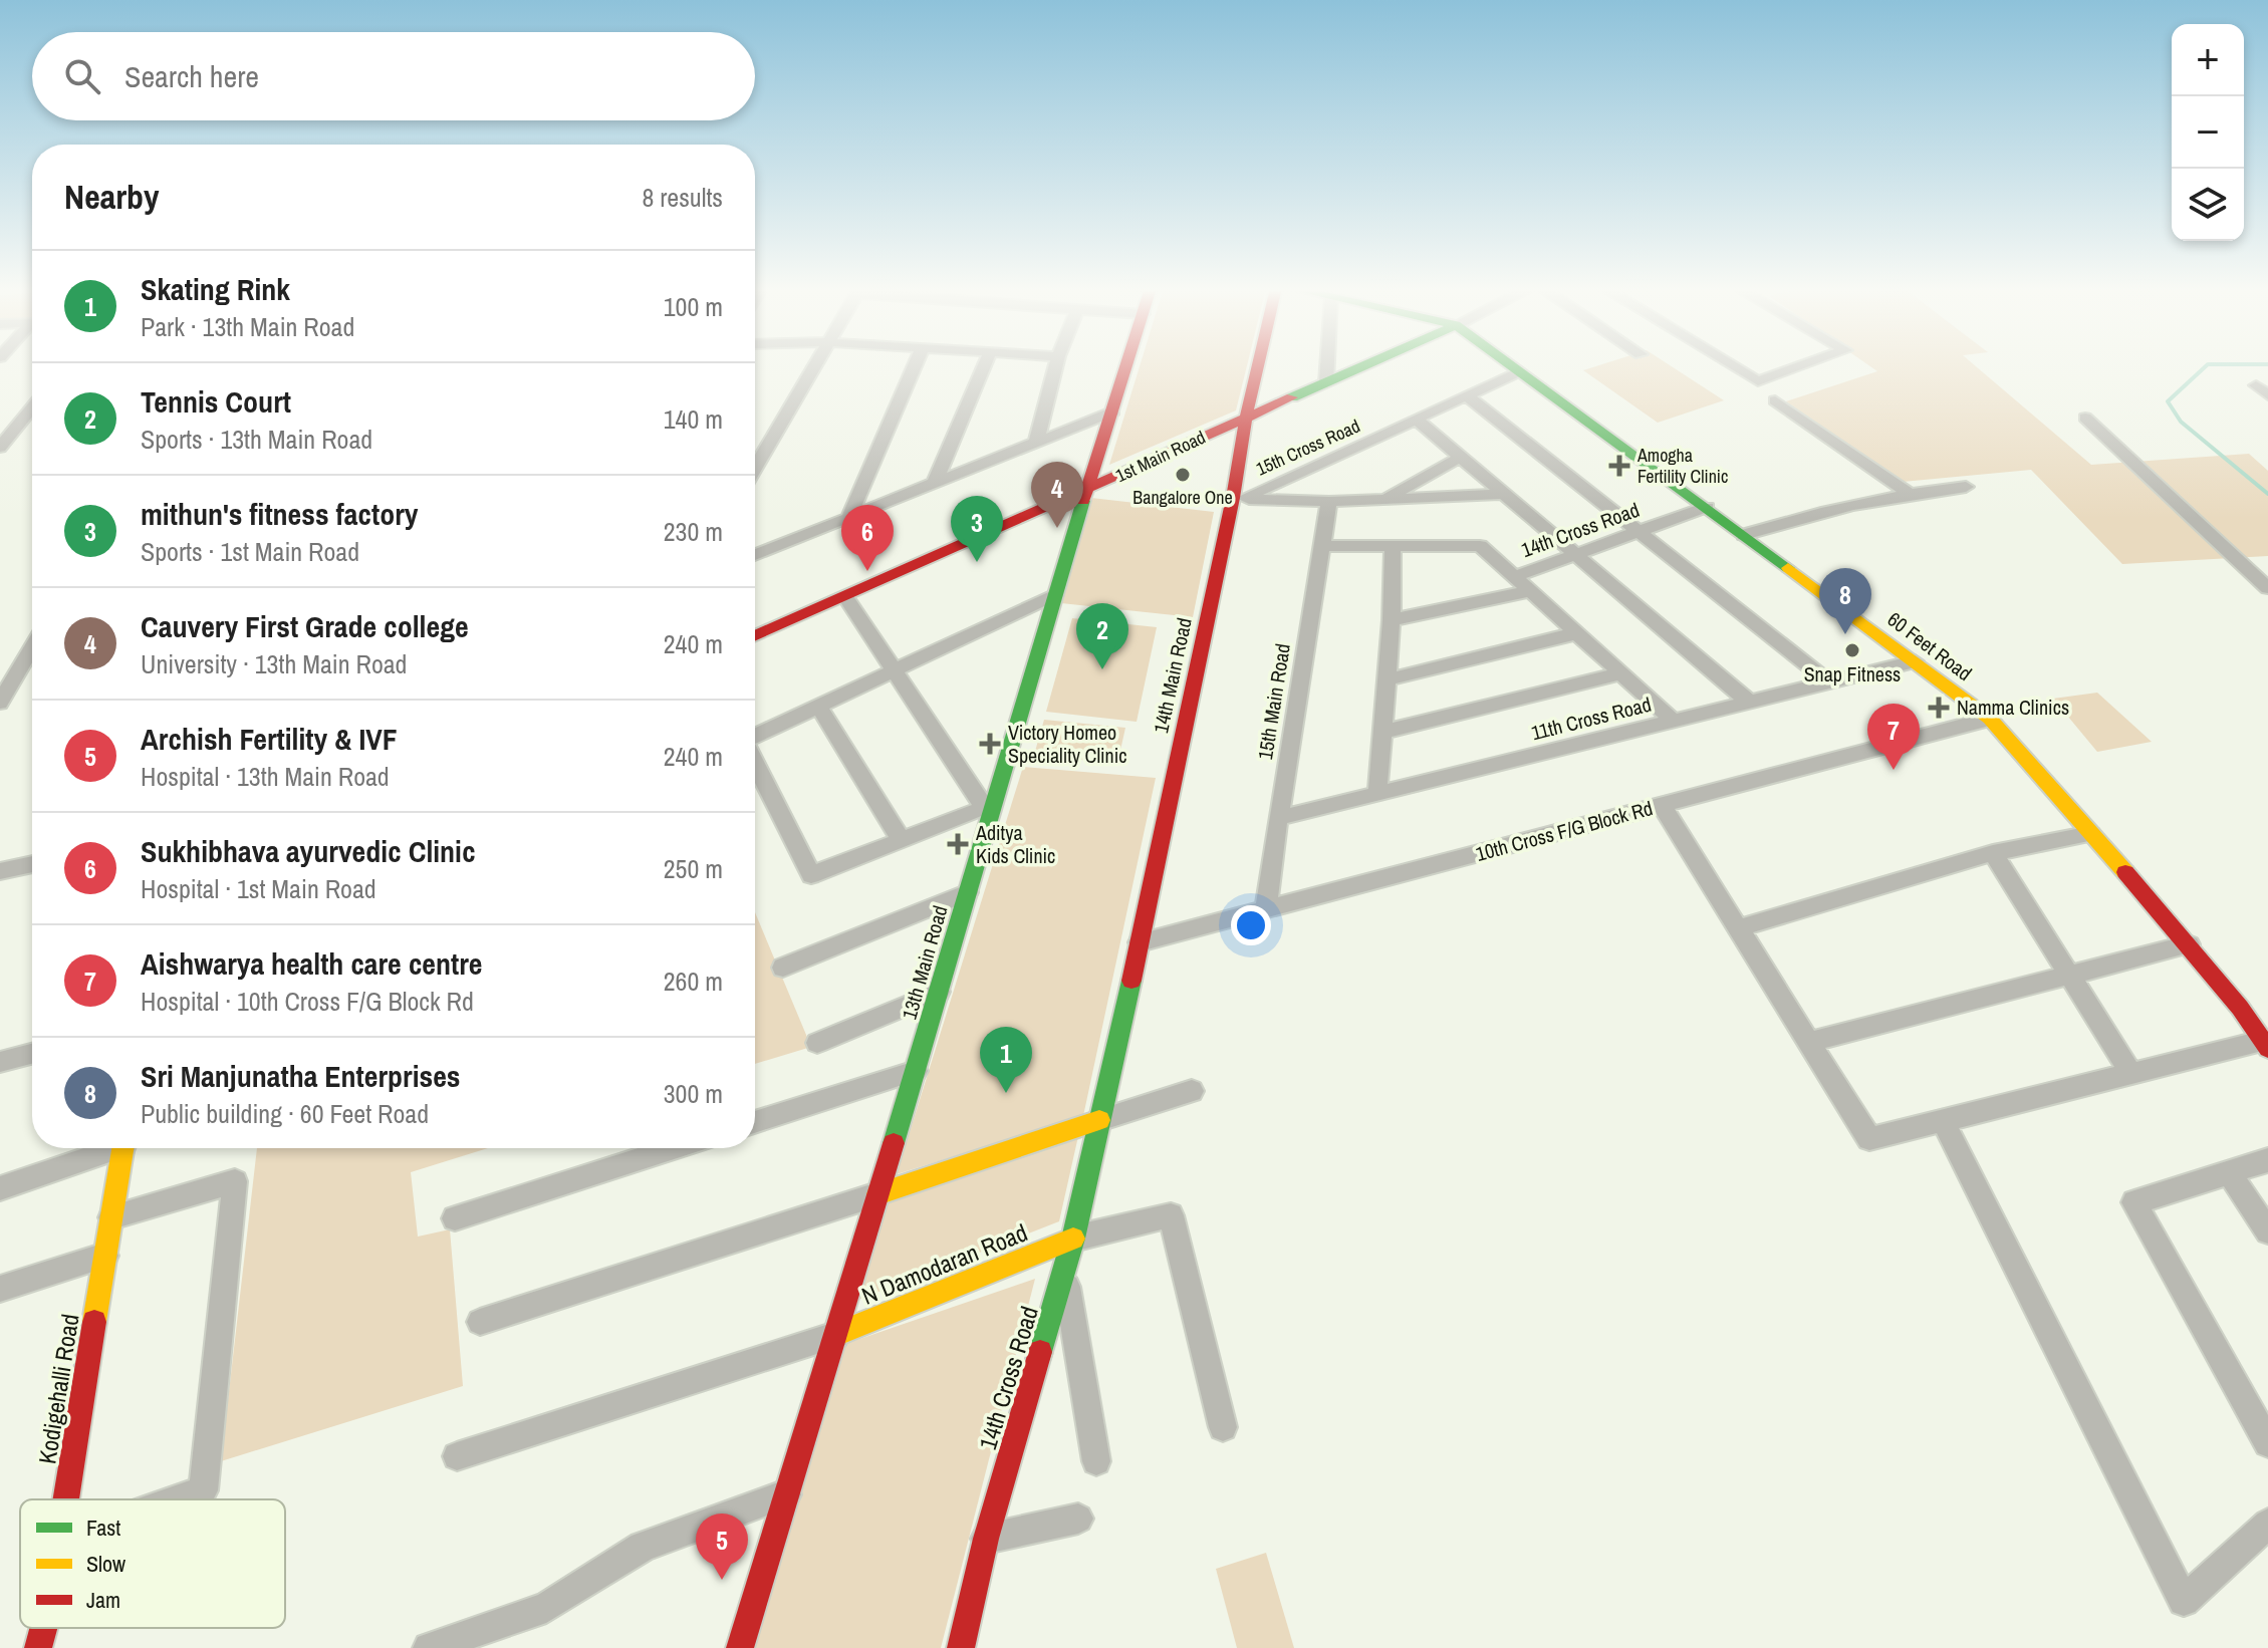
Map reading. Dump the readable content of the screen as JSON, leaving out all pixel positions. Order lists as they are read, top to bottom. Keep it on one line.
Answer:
{"streets":{"street":["15th Cross Road","1st Main Road","14th Cross Road","60 Feet Road","14th Main Road","15th Main Road","11th Cross Road","10th Cross F/G Block Rd","13th Main Road","N Damodaran Road","Kodigehalli Road"]},"crossings":[["15th Cross Road","60 Feet Road"],["15th Cross Road","14th Main Road"],["1st Main Road","14th Main Road"],["1st Main Road","13th Main Road"],["14th Cross Road","60 Feet Road"],["14th Cross Road","14th Main Road"],["14th Cross Road","N Damodaran Road"],["60 Feet Road","11th Cross Road"],["60 Feet Road","10th Cross F/G Block Rd"],["14th Main Road","10th Cross F/G Block Rd"],["15th Main Road","11th Cross Road"],["15th Main Road","10th Cross F/G Block Rd"],["13th Main Road","N Damodaran Road"]],"places":{"health":["Amogha Fertility Clinic","Namma Clinics","Victory Homeo Speciality Clinic","Aditya Kids Clinic"],"other":["Bangalore One","Snap Fitness"]},"legend":["Fast","Slow","Jam"],"page":{"map_buttons":["+","−"],"search":"Search here","heading":["Nearby","8 results"],"list":[{"mark":"1","name":"Skating Rink","note":"Park · 13th Main Road","value":"100 m"},{"mark":"2","name":"Tennis Court","note":"Sports · 13th Main Road","value":"140 m"},{"mark":"3","name":"mithun's fitness factory","note":"Sports · 1st Main Road","value":"230 m"},{"mark":"4","name":"Cauvery First Grade college","note":"University · 13th Main Road","value":"240 m"},{"mark":"5","name":"Archish Fertility & IVF","note":"Hospital · 13th Main Road","value":"240 m"},{"mark":"6","name":"Sukhibhava ayurvedic Clinic","note":"Hospital · 1st Main Road","value":"250 m"},{"mark":"7","name":"Aishwarya health care centre","note":"Hospital · 10th Cross F/G Block Rd","value":"260 m"},{"mark":"8","name":"Sri Manjunatha Enterprises","note":"Public building · 60 Feet Road","value":"300 m"}],"pins":["4","3","6","8","2","7","1","5"]}}
